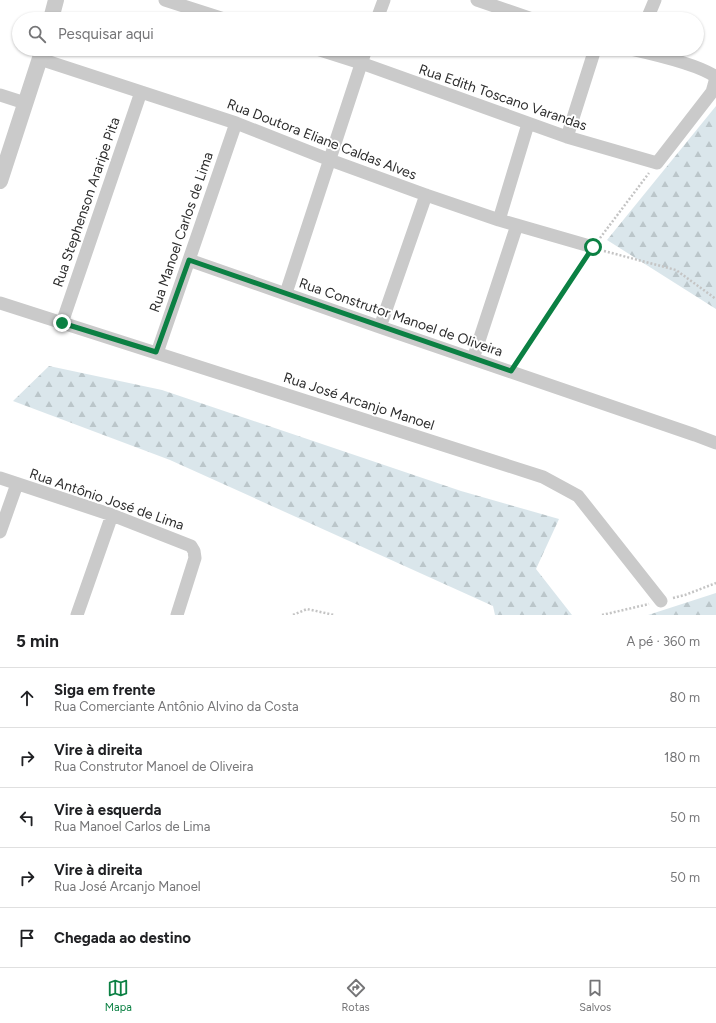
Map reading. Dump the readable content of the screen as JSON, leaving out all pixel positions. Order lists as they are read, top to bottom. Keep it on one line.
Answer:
{"streets":{"street":["Rua Edith Toscano Varandas","Rua Doutora Eliane Caldas Alves","Rua Stephenson Araripe Pita","Rua Manoel Carlos de Lima","Rua Construtor Manoel de Oliveira","Rua José Arcanjo Manoel","Rua Antônio José de Lima"]},"crossings":[["Rua Doutora Eliane Caldas Alves","Rua Stephenson Araripe Pita"],["Rua Doutora Eliane Caldas Alves","Rua Manoel Carlos de Lima"],["Rua Stephenson Araripe Pita","Rua José Arcanjo Manoel"],["Rua Manoel Carlos de Lima","Rua Construtor Manoel de Oliveira"],["Rua Manoel Carlos de Lima","Rua José Arcanjo Manoel"]],"page":{"search":"Pesquisar aqui","heading":["5 min","A pé · 360 m"],"list":[["Siga em frente","Rua Comerciante Antônio Alvino da Costa","80 m"],["Vire à direita","Rua Construtor Manoel de Oliveira","180 m"],["Vire à esquerda","Rua Manoel Carlos de Lima","50 m"],["Vire à direita","Rua José Arcanjo Manoel","50 m"],"Chegada ao destino"],"nav":["Mapa","Rotas","Salvos"]}}
